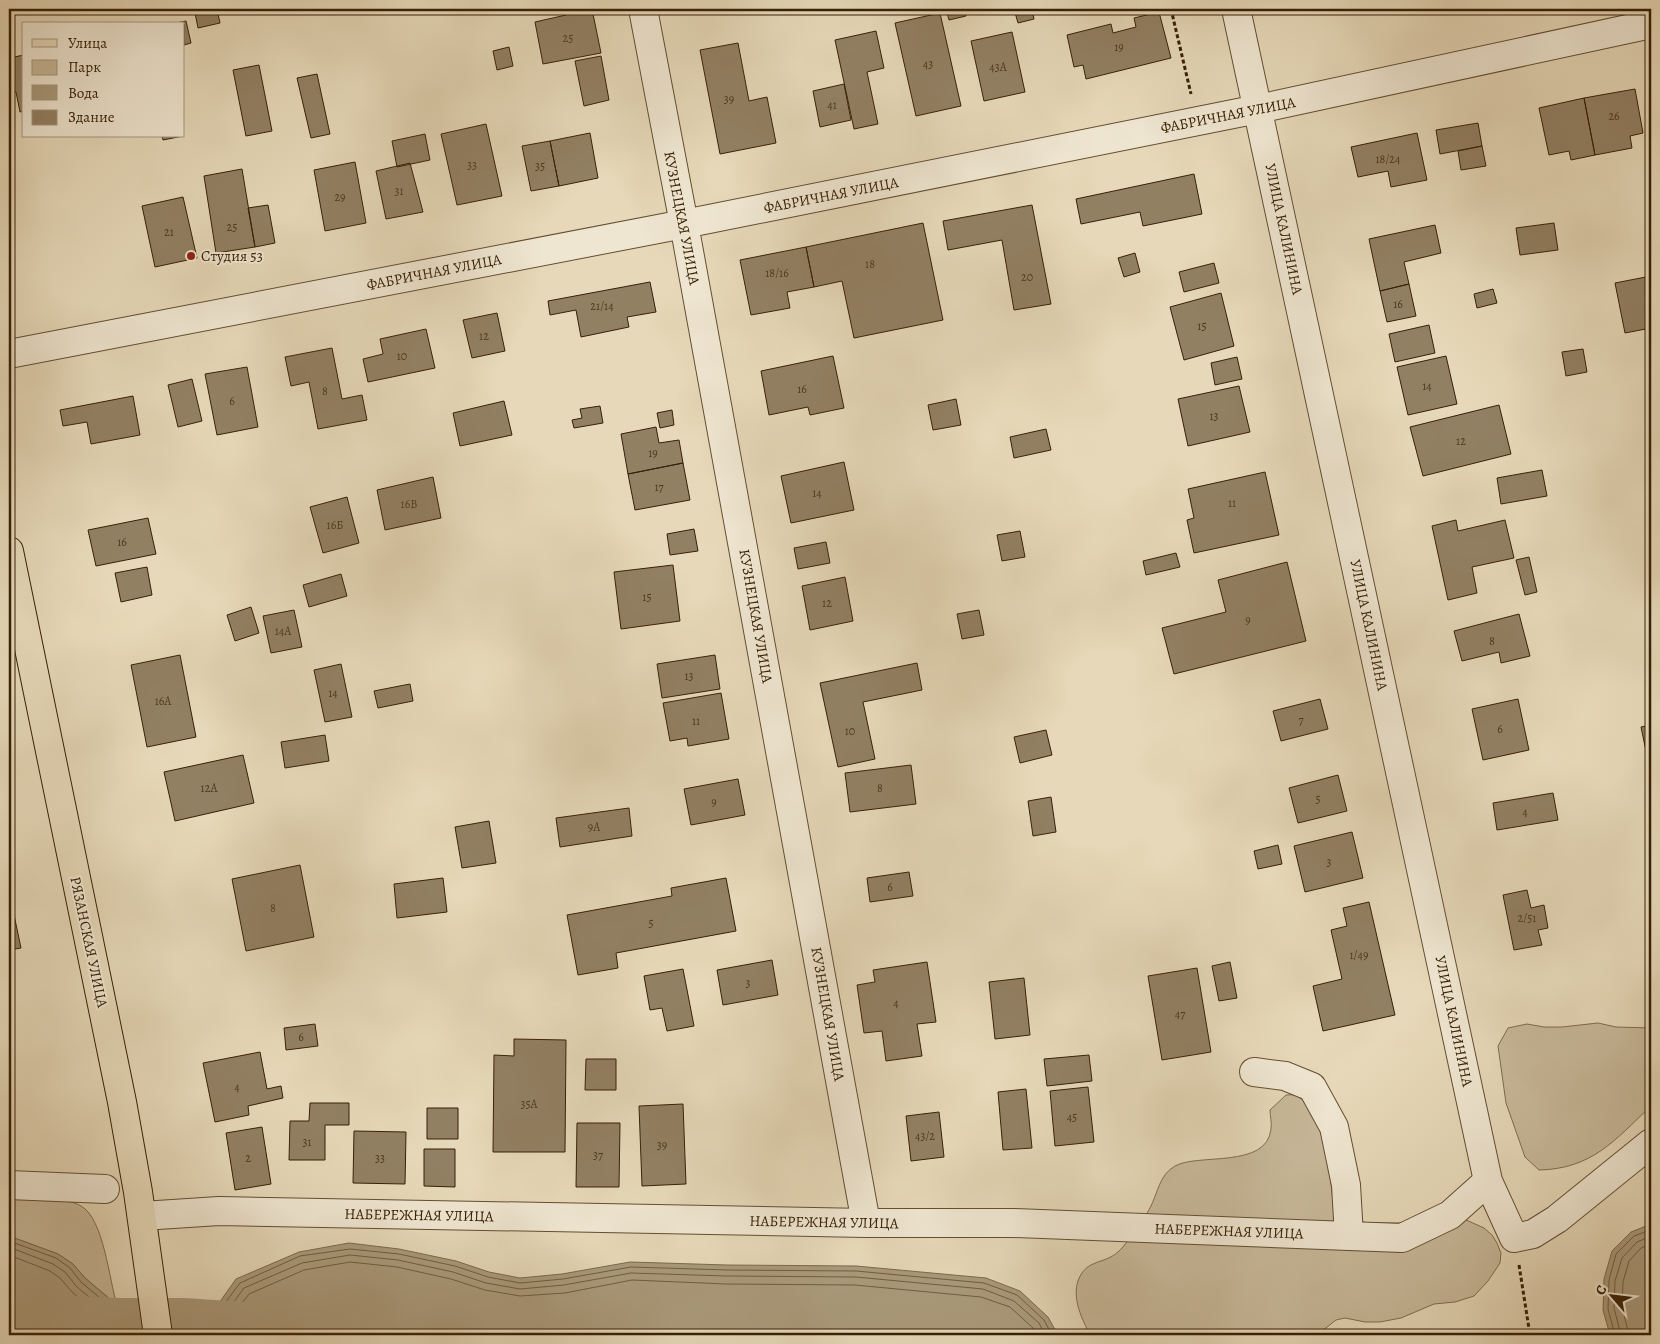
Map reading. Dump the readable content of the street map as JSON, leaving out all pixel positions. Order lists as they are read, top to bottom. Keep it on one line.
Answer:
{"streets":{"main road":["РЯЗАНСКАЯ УЛИЦА"],"street":["ФАБРИЧНАЯ УЛИЦА","КУЗНЕЦКАЯ УЛИЦА","УЛИЦА КАЛИНИНА","НАБЕРЕЖНАЯ УЛИЦА"]},"crossings":[["ФАБРИЧНАЯ УЛИЦА","КУЗНЕЦКАЯ УЛИЦА"],["ФАБРИЧНАЯ УЛИЦА","УЛИЦА КАЛИНИНА"],["КУЗНЕЦКАЯ УЛИЦА","НАБЕРЕЖНАЯ УЛИЦА"],["УЛИЦА КАЛИНИНА","НАБЕРЕЖНАЯ УЛИЦА"],["РЯЗАНСКАЯ УЛИЦА","НАБЕРЕЖНАЯ УЛИЦА"]],"places":["Студия 53"],"house_numbers":["25","19","43","43А","39","41","26","18/24","33","35","31","29","25","21","18","18/16","20","16","21/14","15","12","10","14","16","8","6","13","12","19","17","14","11","16В","16Б","16","15","12","9","14А","8","13","14","16А","7","11","6","10","12А","8","5","9","4","9А","3","6","8","2/51","5","1/49","3","4","47","6","4","35А","45","43/2","31","39","37","2","33"],"legend":["Улица","Парк","Вода","Здание"],"north":"top left"}
